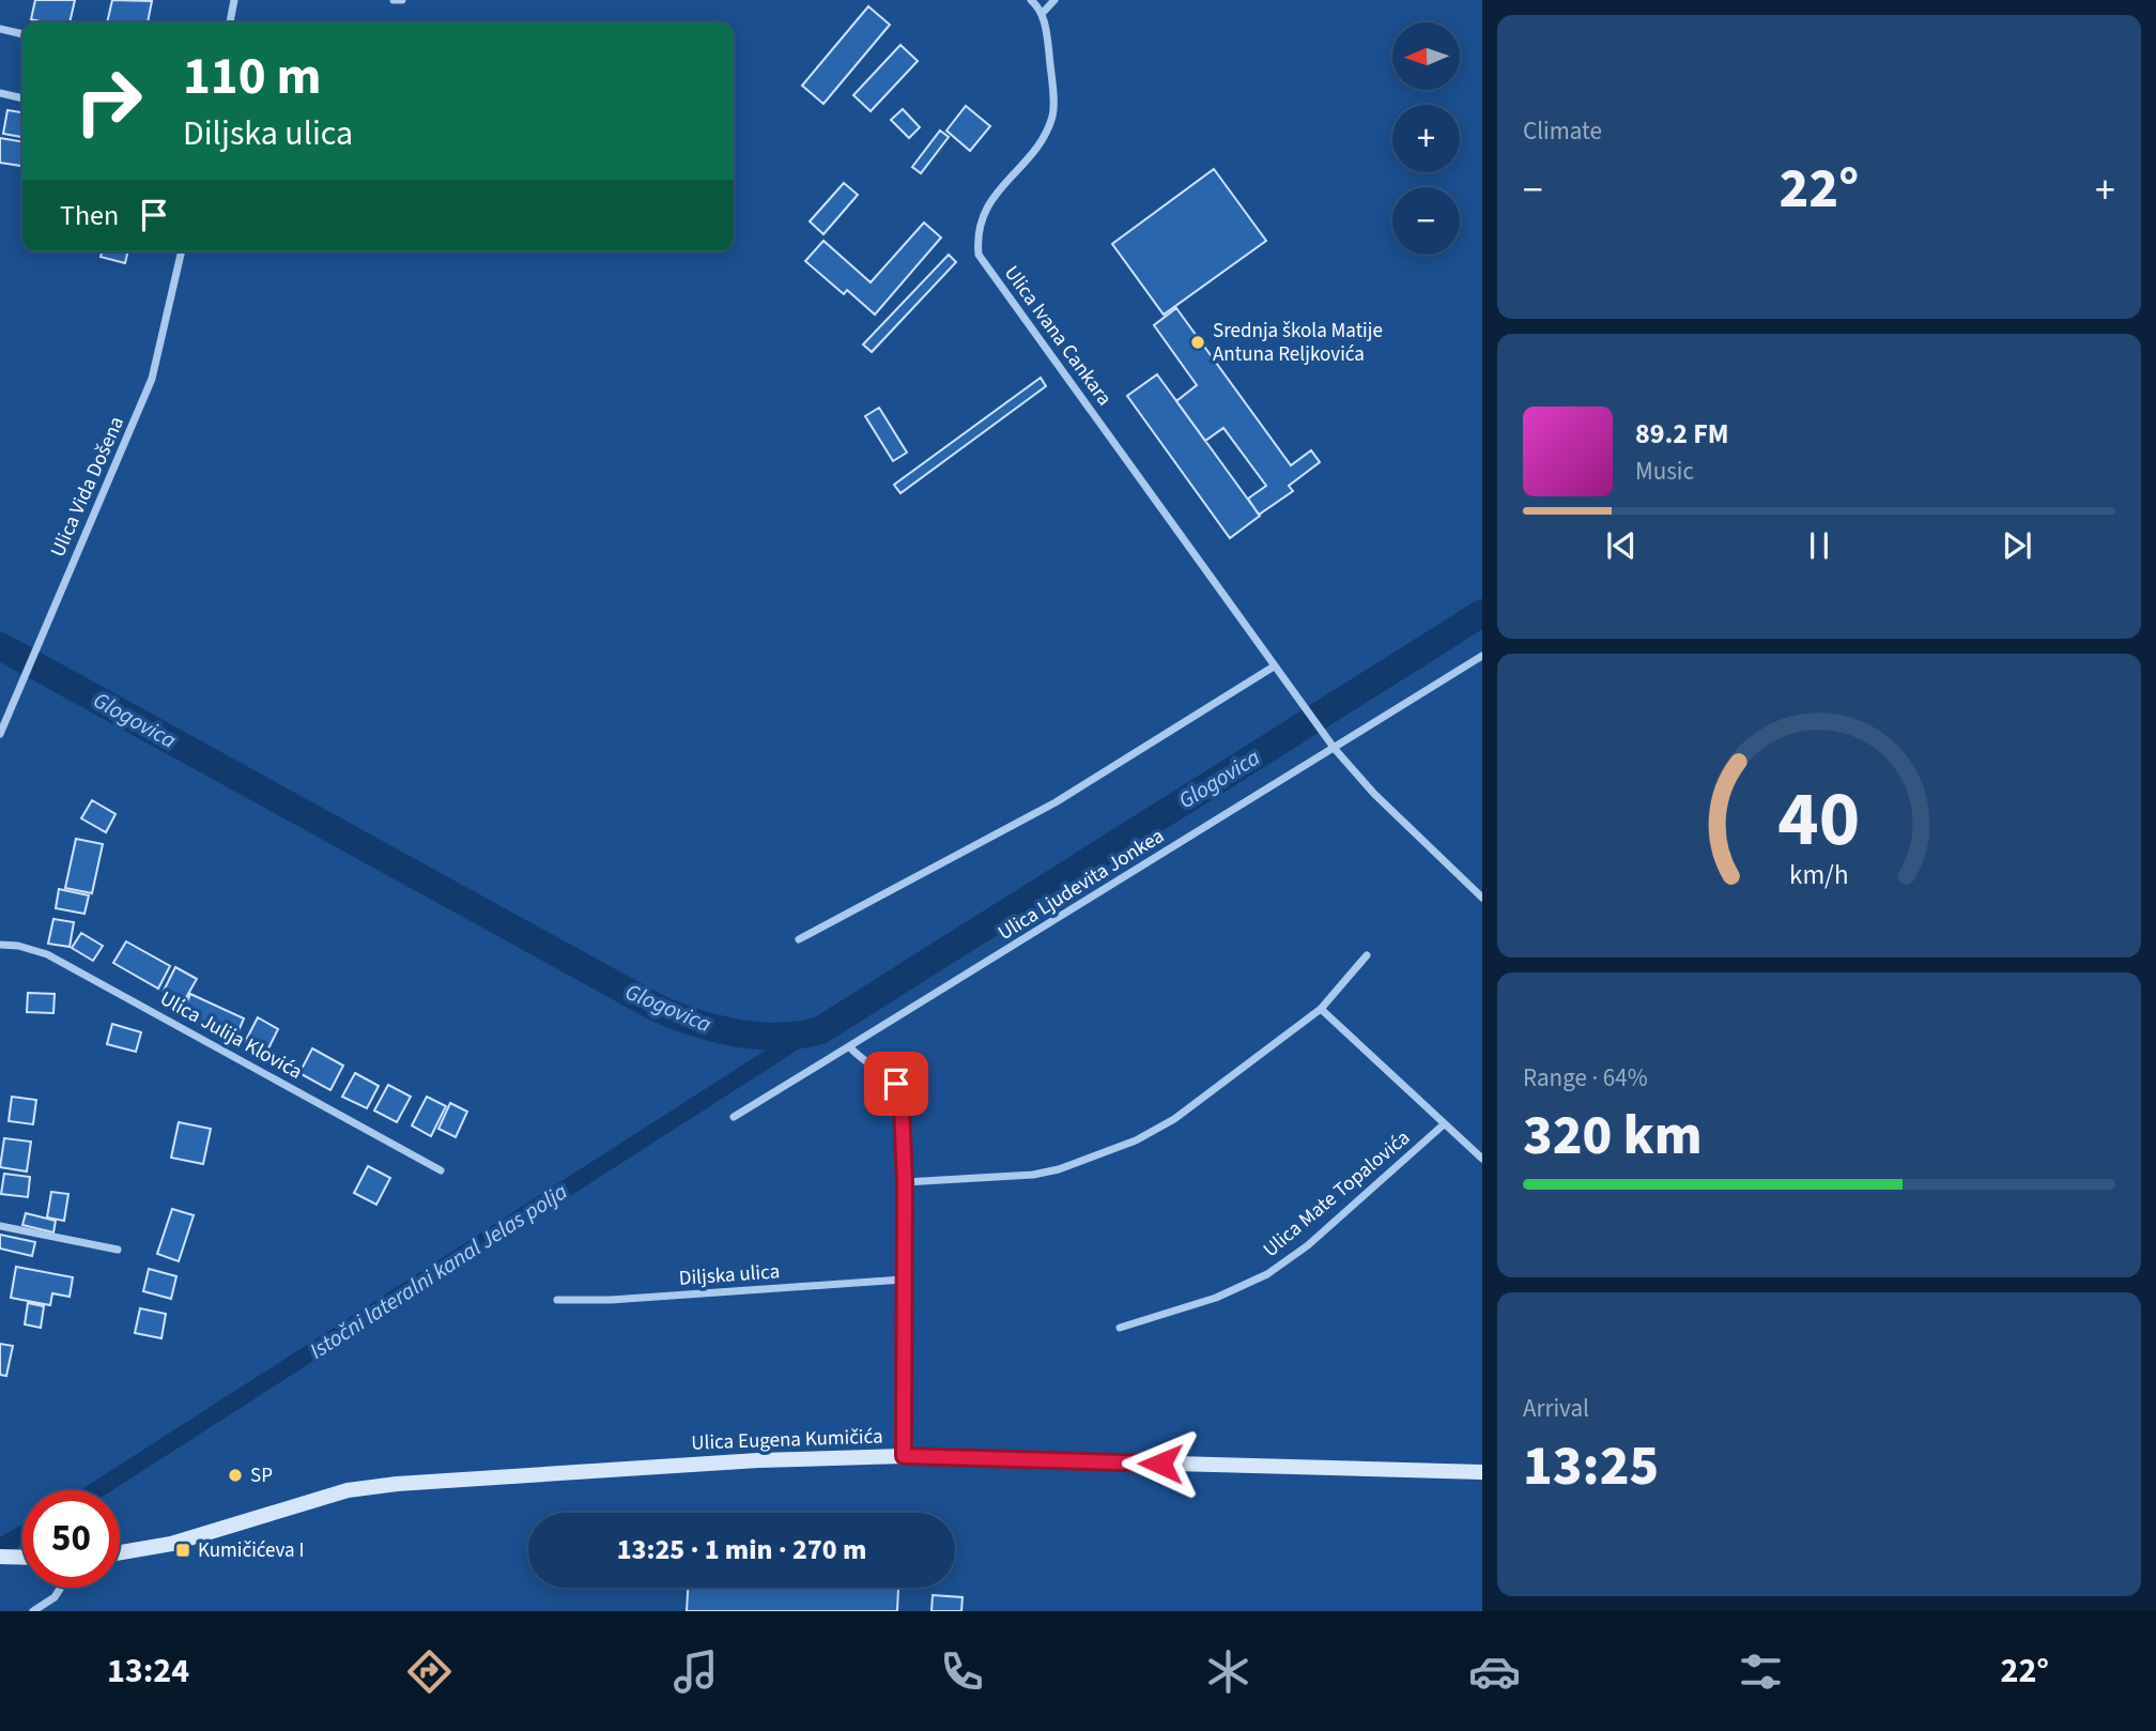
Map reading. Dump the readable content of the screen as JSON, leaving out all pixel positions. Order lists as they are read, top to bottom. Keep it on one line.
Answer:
{"streets":{"main road":["Ulica Eugena Kumičića"],"street":["Ulica Ivana Cankara","Ulica Vida Došena","Ulica Ljudevita Jonkea","Ulica Julija Klovića","Ulica Mate Topalovića","Diljska ulica"]},"crossings":[["Ulica Ivana Cankara","Ulica Ljudevita Jonkea"]],"water":["Glogovica","Istočni lateralni kanal Jelas polja"],"places":{"other":["Srednja škola Matije Antuna Reljkovića","SP"],"transit":["Kumičićeva I"]},"north":"left","page":{"tile":["Climate",["Range · 64%","320 km"],["Arrival","13:25"]],"map_buttons":["+","−"],"turn":["110 m","Diljska ulica"],"heat":["−","22°","+"],"then":"Then","song":["89.2 FM","Music"],"limit":"50","trip":"13:25 · 1 min · 270 m","tabs":["13:24","22°"],"gauge":["40","km/h"]}}
